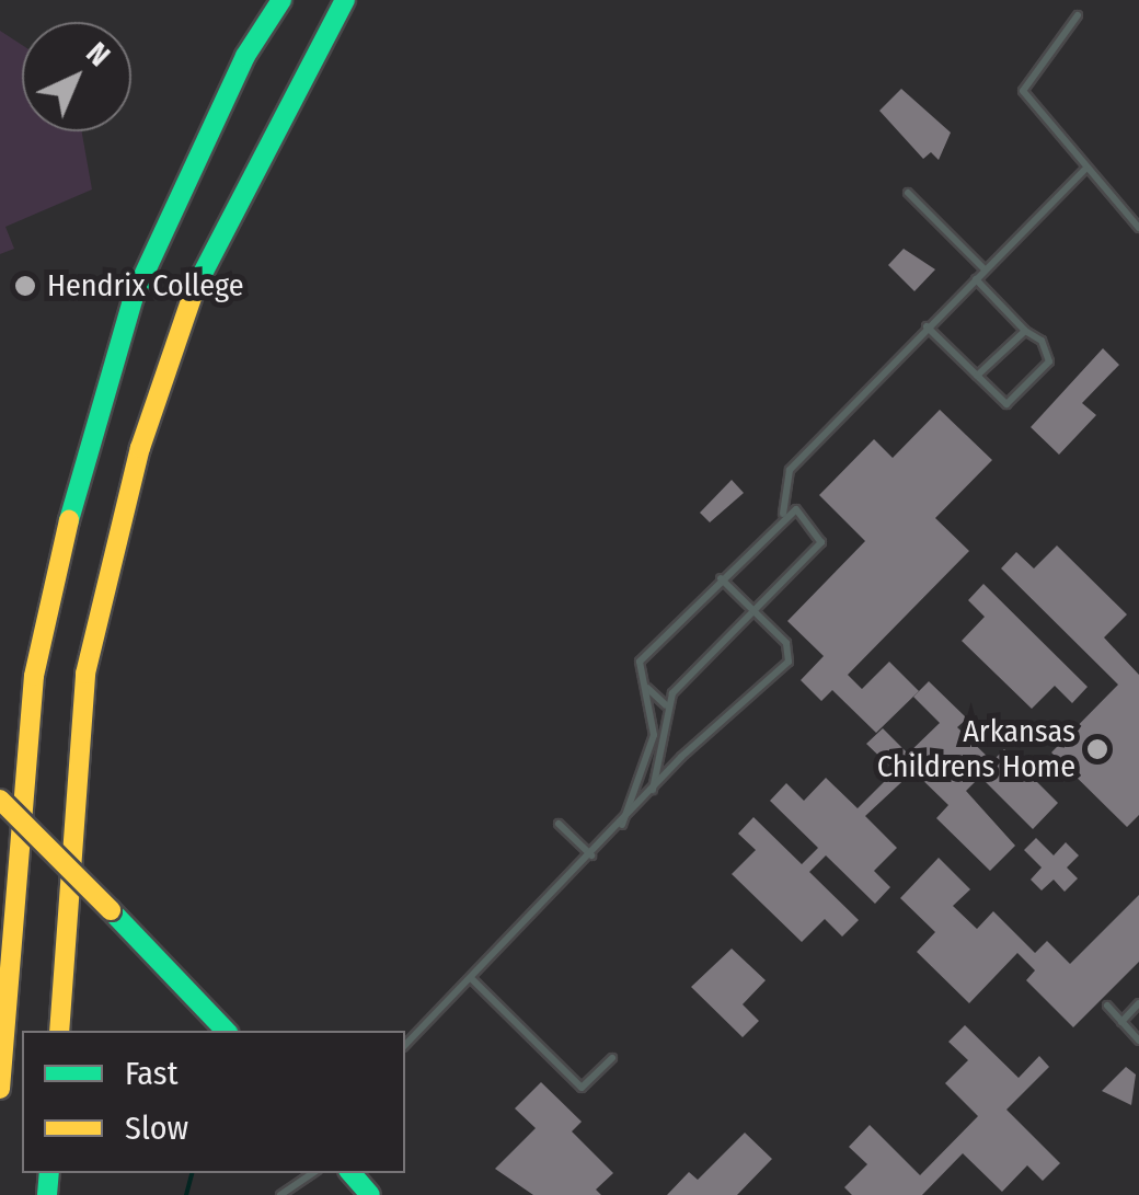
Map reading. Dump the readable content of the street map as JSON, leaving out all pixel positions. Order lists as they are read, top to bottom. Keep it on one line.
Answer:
{"places":["Hendrix College","Arkansas Childrens Home"],"legend":["Fast","Slow"],"north":"top right"}
